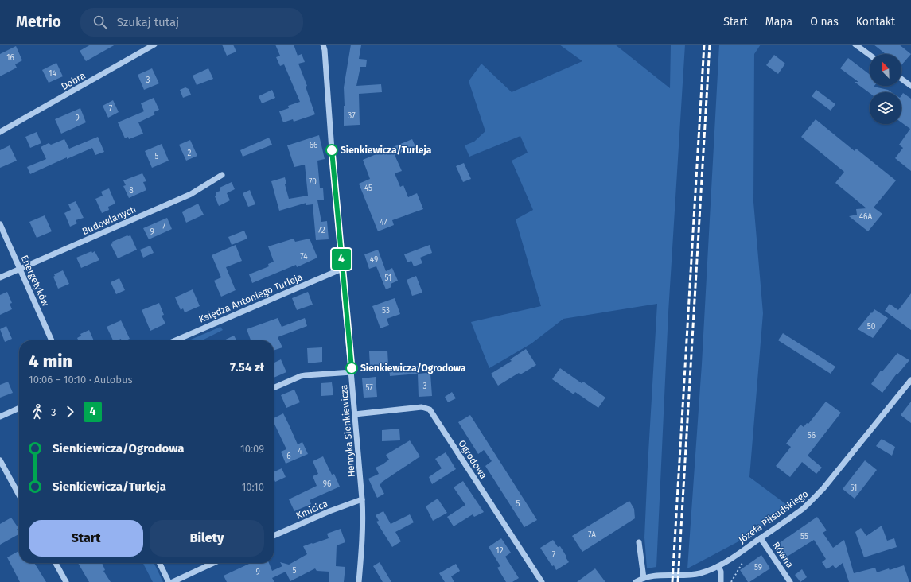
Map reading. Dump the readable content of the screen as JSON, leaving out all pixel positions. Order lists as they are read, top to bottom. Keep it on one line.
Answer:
{"streets":{"street":["Dobra","Budowlanych","Energetyków","Księdza Antoniego Turleja","Henryka Sienkiewicza","Ogrodowa","Kmicica","Józefa Piłsudskiego","Równa"]},"crossings":[["Budowlanych","Energetyków"],["Księdza Antoniego Turleja","Henryka Sienkiewicza"],["Henryka Sienkiewicza","Ogrodowa"],["Henryka Sienkiewicza","Kmicica"],["Józefa Piłsudskiego","Równa"]],"places":["Sienkiewicza/Turleja","Sienkiewicza/Ogrodowa"],"lines":["bus line 4"],"house_numbers":["16","14","3","7","37","9","66","2","5","70","45","8","46A","47","7","72","9","74","49","51","53","50","3","57","56","4","6","96","51","5","7A","55","12","7","59","5","9"],"north":"top left","page":{"header":"Metrio","search":"Szukaj tutaj","nav":["Start","Mapa","O nas","Kontakt"],"on_map":"4","heading":["4 min","10:06 – 10:10 · Autobus","7.54 zł"],"legs":["3","4"],"list":[{"name":"Sienkiewicza/Ogrodowa","value":"10:09"},{"name":"Sienkiewicza/Turleja","value":"10:10"}],"buttons":["Start","Bilety"]}}
